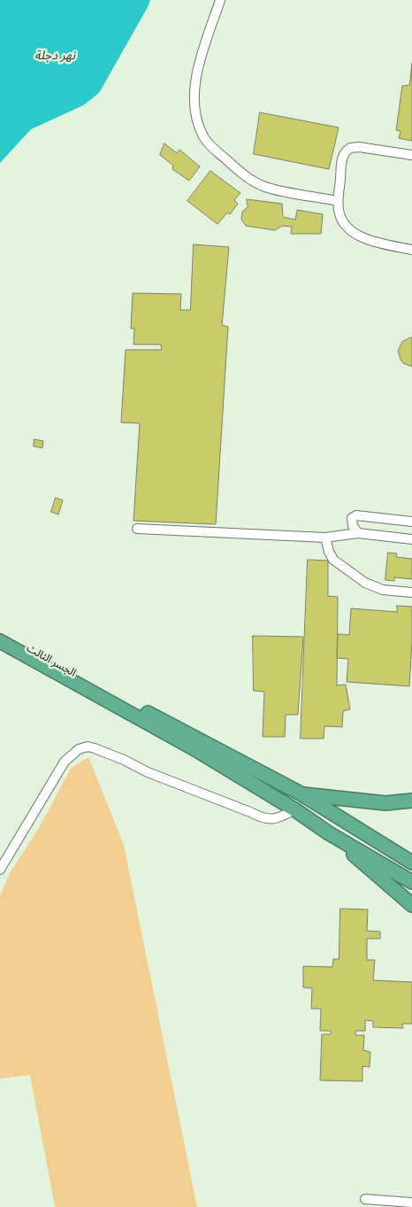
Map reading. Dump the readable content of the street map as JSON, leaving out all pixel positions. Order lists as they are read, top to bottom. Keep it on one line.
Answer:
{"streets":{"highway":["الجسر الثالث"]},"water":["نهر دجلة"]}
